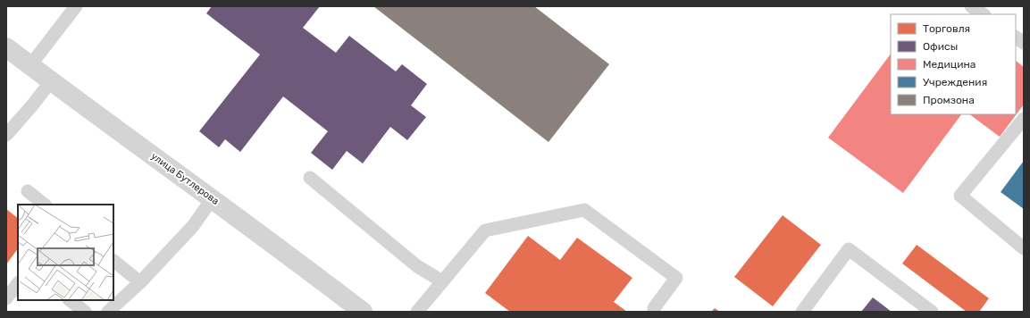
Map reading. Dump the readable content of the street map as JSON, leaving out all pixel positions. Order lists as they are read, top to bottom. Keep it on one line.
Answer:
{"streets":{"street":["улица Бутлерова"]},"legend":["Торговля","Офисы","Медицина","Учреждения","Промзона"]}
